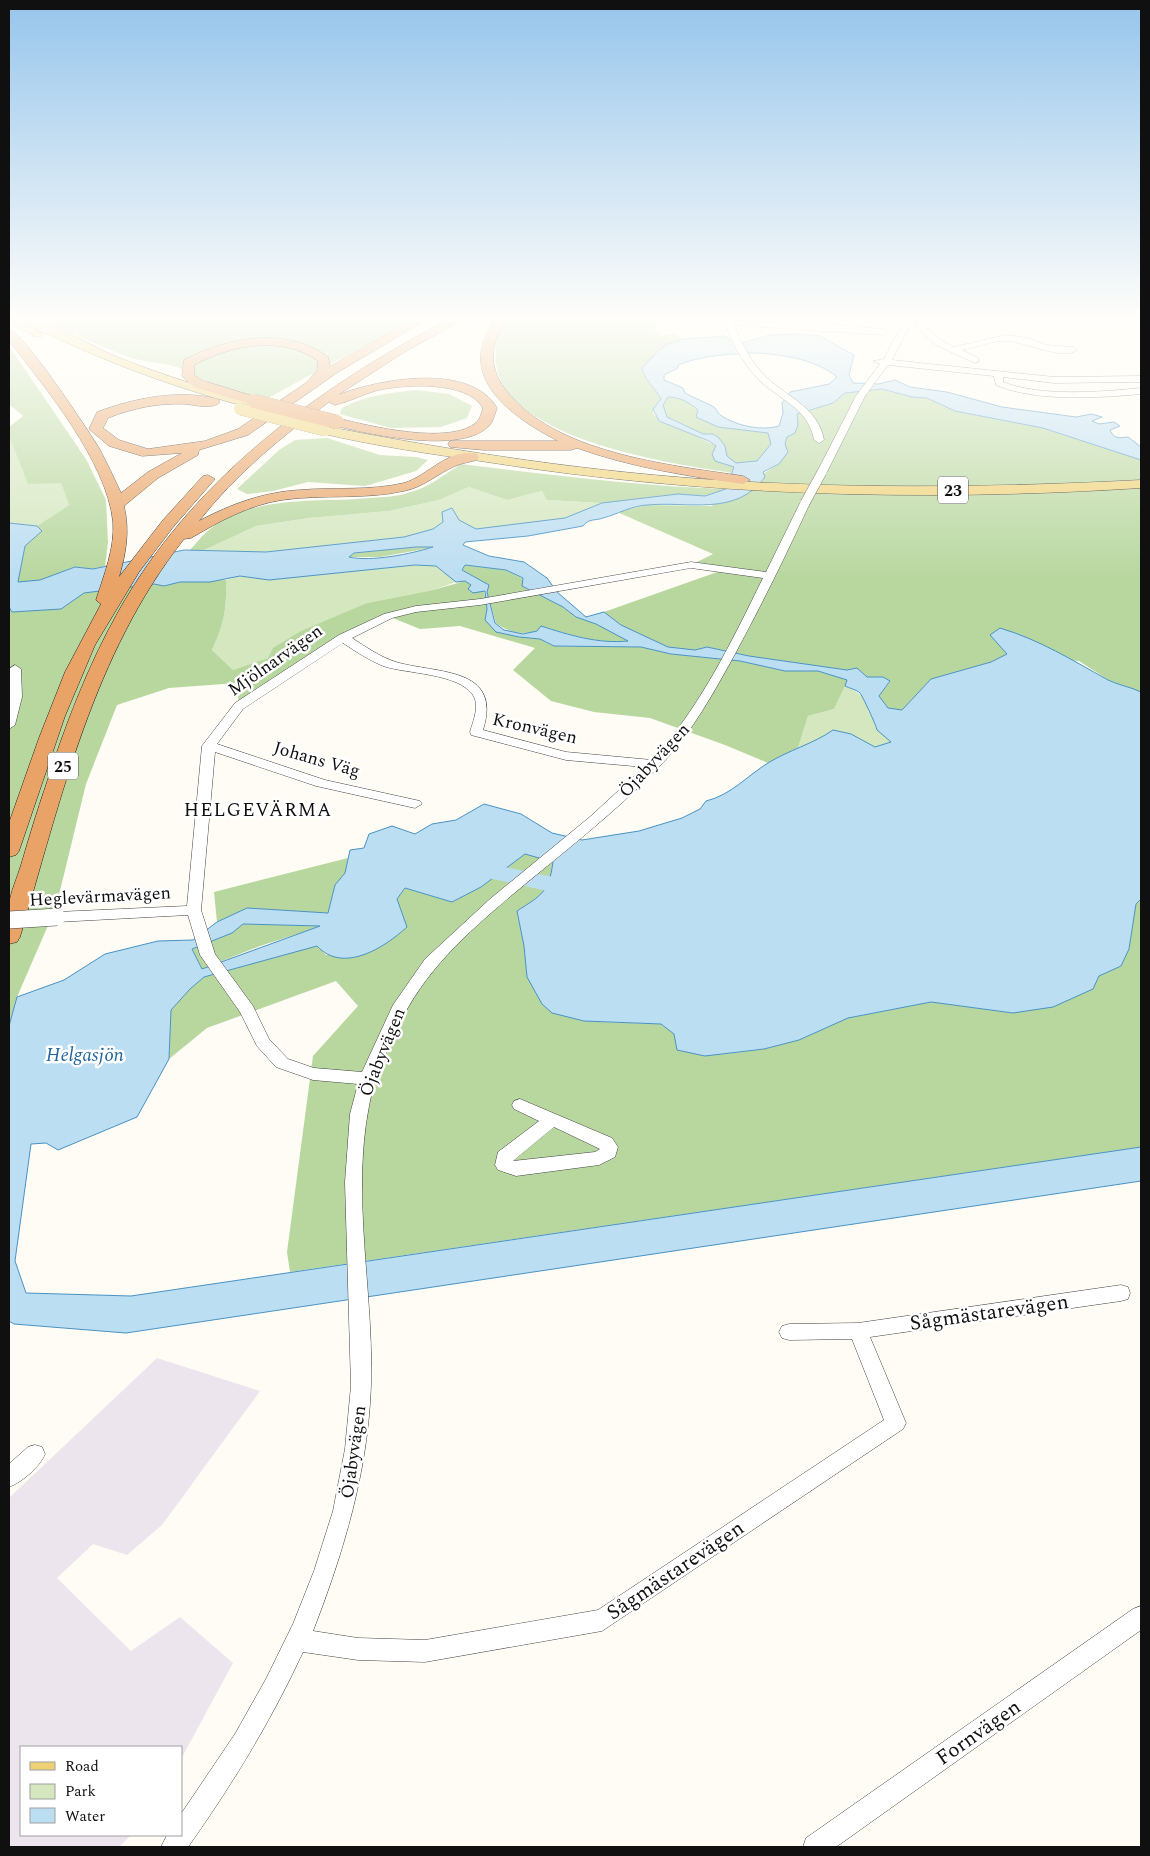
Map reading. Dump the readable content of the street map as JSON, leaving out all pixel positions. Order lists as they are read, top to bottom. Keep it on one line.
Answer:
{"streets":{"highway":["25"],"main road":["23"],"street":["Mjölnarvägen","Kronvägen","Johans Väg","Öjabyvägen","Heglevärmavägen","Sågmästarevägen","Fornvägen"]},"crossings":[["23","25"],["Mjölnarvägen","Kronvägen"],["Mjölnarvägen","Johans Väg"],["Mjölnarvägen","Öjabyvägen"],["Kronvägen","Öjabyvägen"],["Öjabyvägen","Sågmästarevägen"]],"districts":["HELGEVÄRMA"],"water":["Helgasjön"],"legend":["Road","Park","Water"]}
